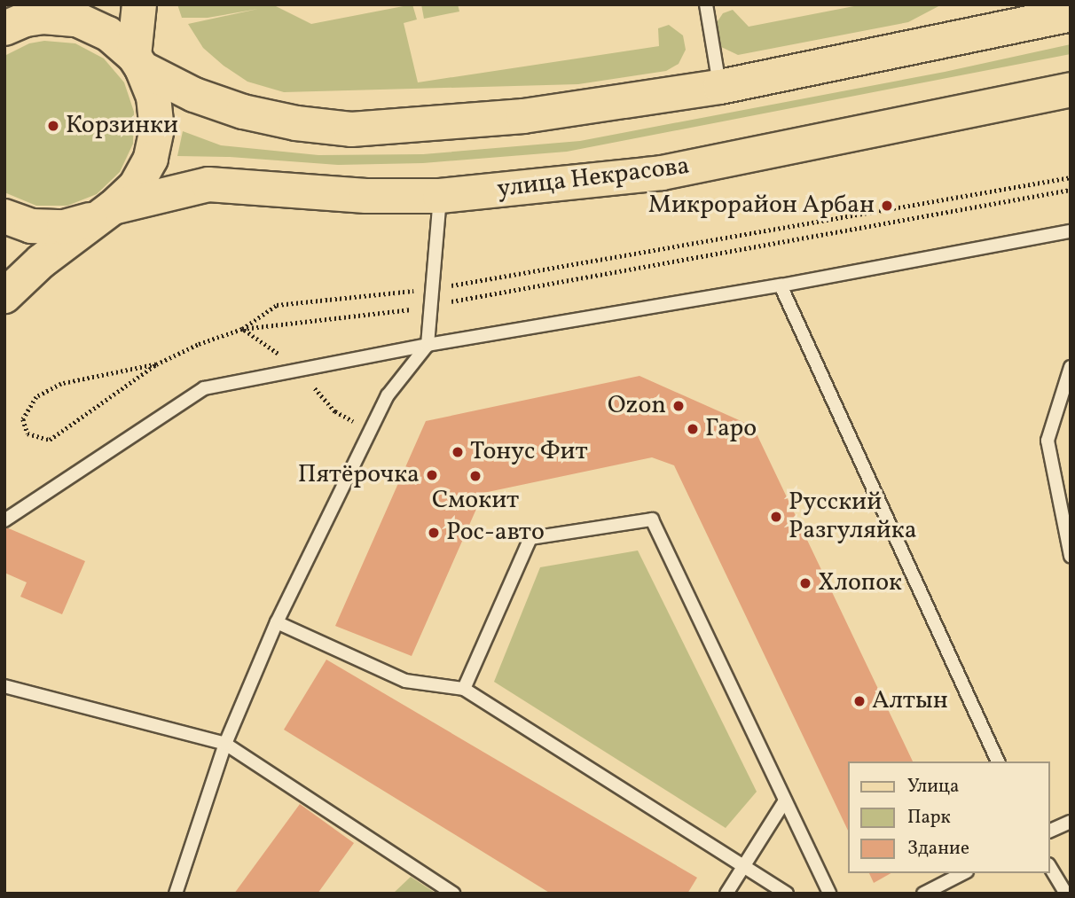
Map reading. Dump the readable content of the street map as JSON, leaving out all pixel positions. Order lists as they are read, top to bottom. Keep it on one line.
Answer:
{"streets":{"main road":["улица Некрасова"]},"places":["Корзинки","Микрорайон Арбан","Ozon","Гаро","Тонус Фит","Пятёрочка","Смокит","Русский Разгуляйка","Рос-авто","Хлопок","Алтын"],"legend":["Улица","Парк","Здание"]}
